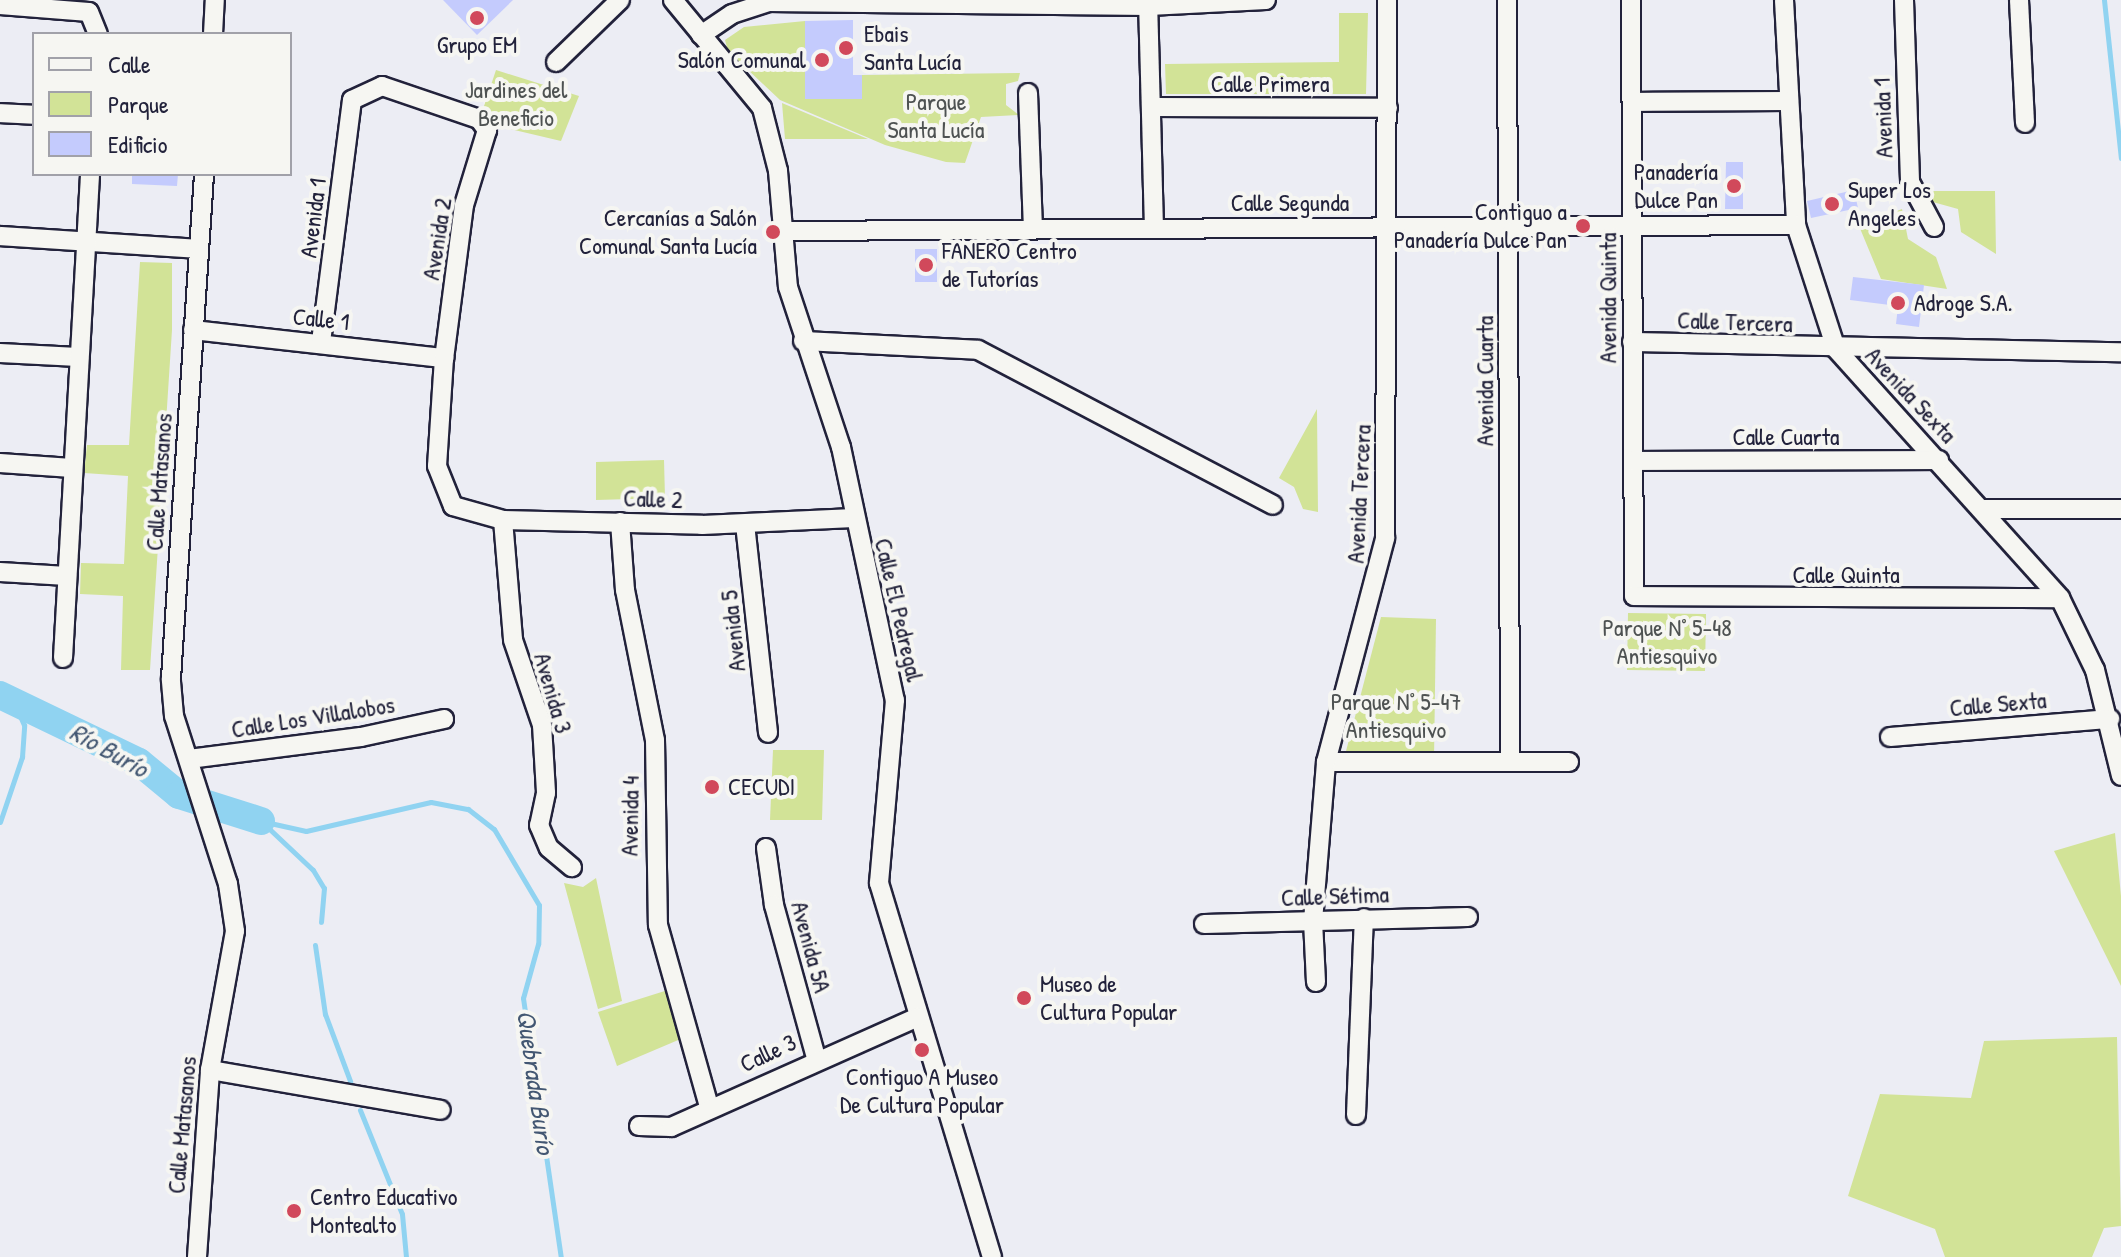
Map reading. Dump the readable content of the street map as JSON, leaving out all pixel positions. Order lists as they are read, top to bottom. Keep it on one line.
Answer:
{"streets":{"street":["Calle Primera","Avenida 1","Calle Segunda","Avenida 2","Avenida Quinta","Calle 1","Calle Tercera","Avenida Cuarta","Avenida Sexta","Calle Cuarta","Calle Matasanos","Avenida Tercera","Calle 2","Calle Quinta","Calle El Pedregal","Avenida 5","Avenida 3","Calle Sexta","Calle Los Villalobos","Avenida 4","Calle Sétima","Avenida 5A","Calle 3"]},"crossings":[["Calle Primera","Avenida Tercera"],["Avenida 1","Avenida 2"],["Avenida 1","Calle 1"],["Calle Segunda","Avenida Quinta"],["Calle Segunda","Avenida Cuarta"],["Calle Segunda","Avenida Sexta"],["Calle Segunda","Avenida Tercera"],["Calle Segunda","Calle El Pedregal"],["Avenida 2","Calle 1"],["Avenida 2","Calle 2"],["Avenida Quinta","Calle Tercera"],["Avenida Quinta","Calle Cuarta"],["Avenida Quinta","Calle Quinta"],["Calle 1","Calle Matasanos"],["Calle Tercera","Avenida Sexta"],["Avenida Sexta","Calle Cuarta"],["Avenida Sexta","Calle Quinta"],["Avenida Sexta","Calle Sexta"],["Calle Matasanos","Calle Los Villalobos"],["Avenida Tercera","Calle Sétima"],["Calle 2","Calle El Pedregal"],["Calle 2","Avenida 5"],["Calle 2","Avenida 3"],["Calle 2","Avenida 4"],["Calle El Pedregal","Calle 3"],["Avenida 4","Calle 3"],["Avenida 5A","Calle 3"]],"water":["Río Burío","Quebrada Burío"],"parks":["Jardines del Beneficio","Parque Santa Lucía","Parque N° 5-48 Antiesquivo","Parque N° 5-47 Antiesquivo"],"places":["Grupo EM","Ebais Santa Lucía","Salón Comunal","Panadería Dulce Pan","Super Los Angeles","Contiguo a Panadería Dulce Pan","Cercanías a Salón Comunal Santa Lucía","FANERO Centro de Tutorías","Adroge S.A.","CECUDI","Museo de Cultura Popular","Contiguo A Museo De Cultura Popular","Centro Educativo Montealto"],"legend":["Calle","Parque","Edificio"]}
